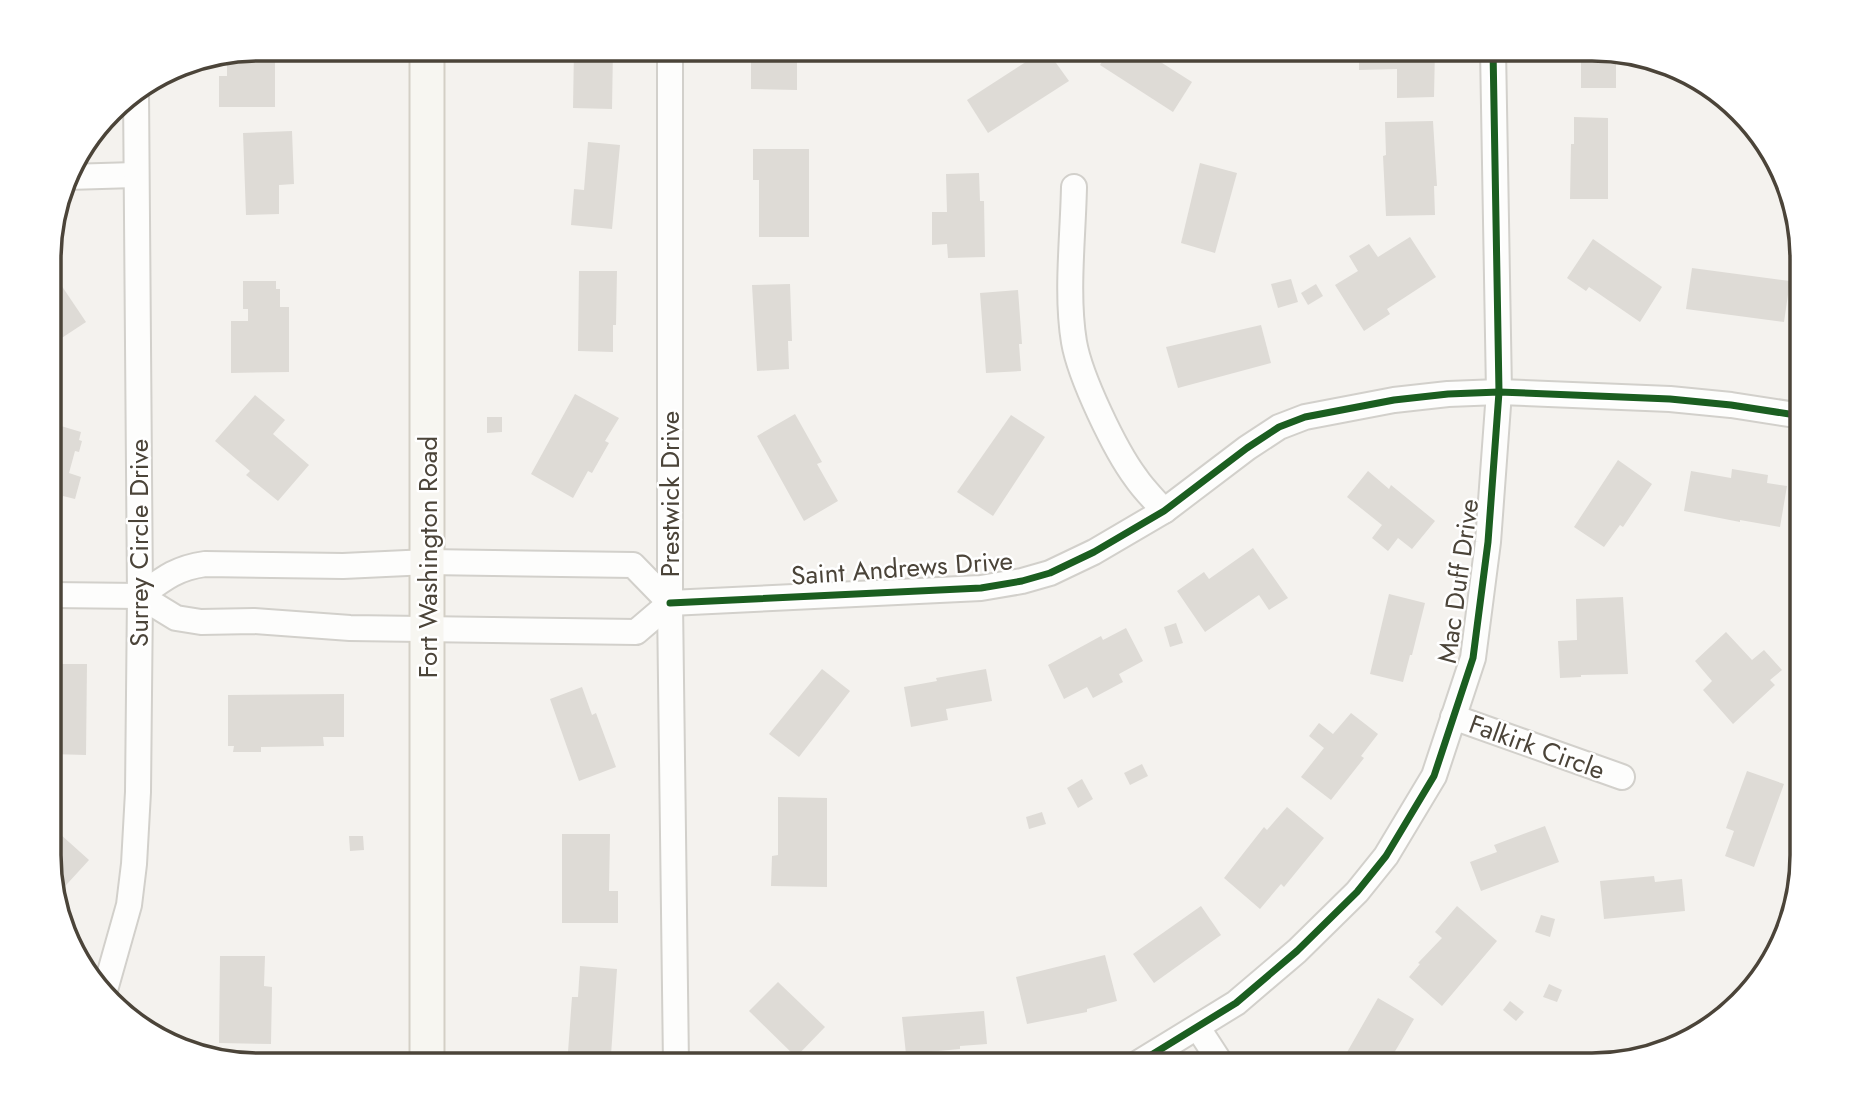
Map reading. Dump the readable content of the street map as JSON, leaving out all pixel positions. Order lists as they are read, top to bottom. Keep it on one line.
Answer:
{"streets":{"main road":["Fort Washington Road"],"street":["Prestwick Drive","Surrey Circle Drive","Saint Andrews Drive","Mac Duff Drive","Falkirk Circle"]},"crossings":[["Prestwick Drive","Saint Andrews Drive"],["Saint Andrews Drive","Mac Duff Drive"],["Mac Duff Drive","Falkirk Circle"]]}
